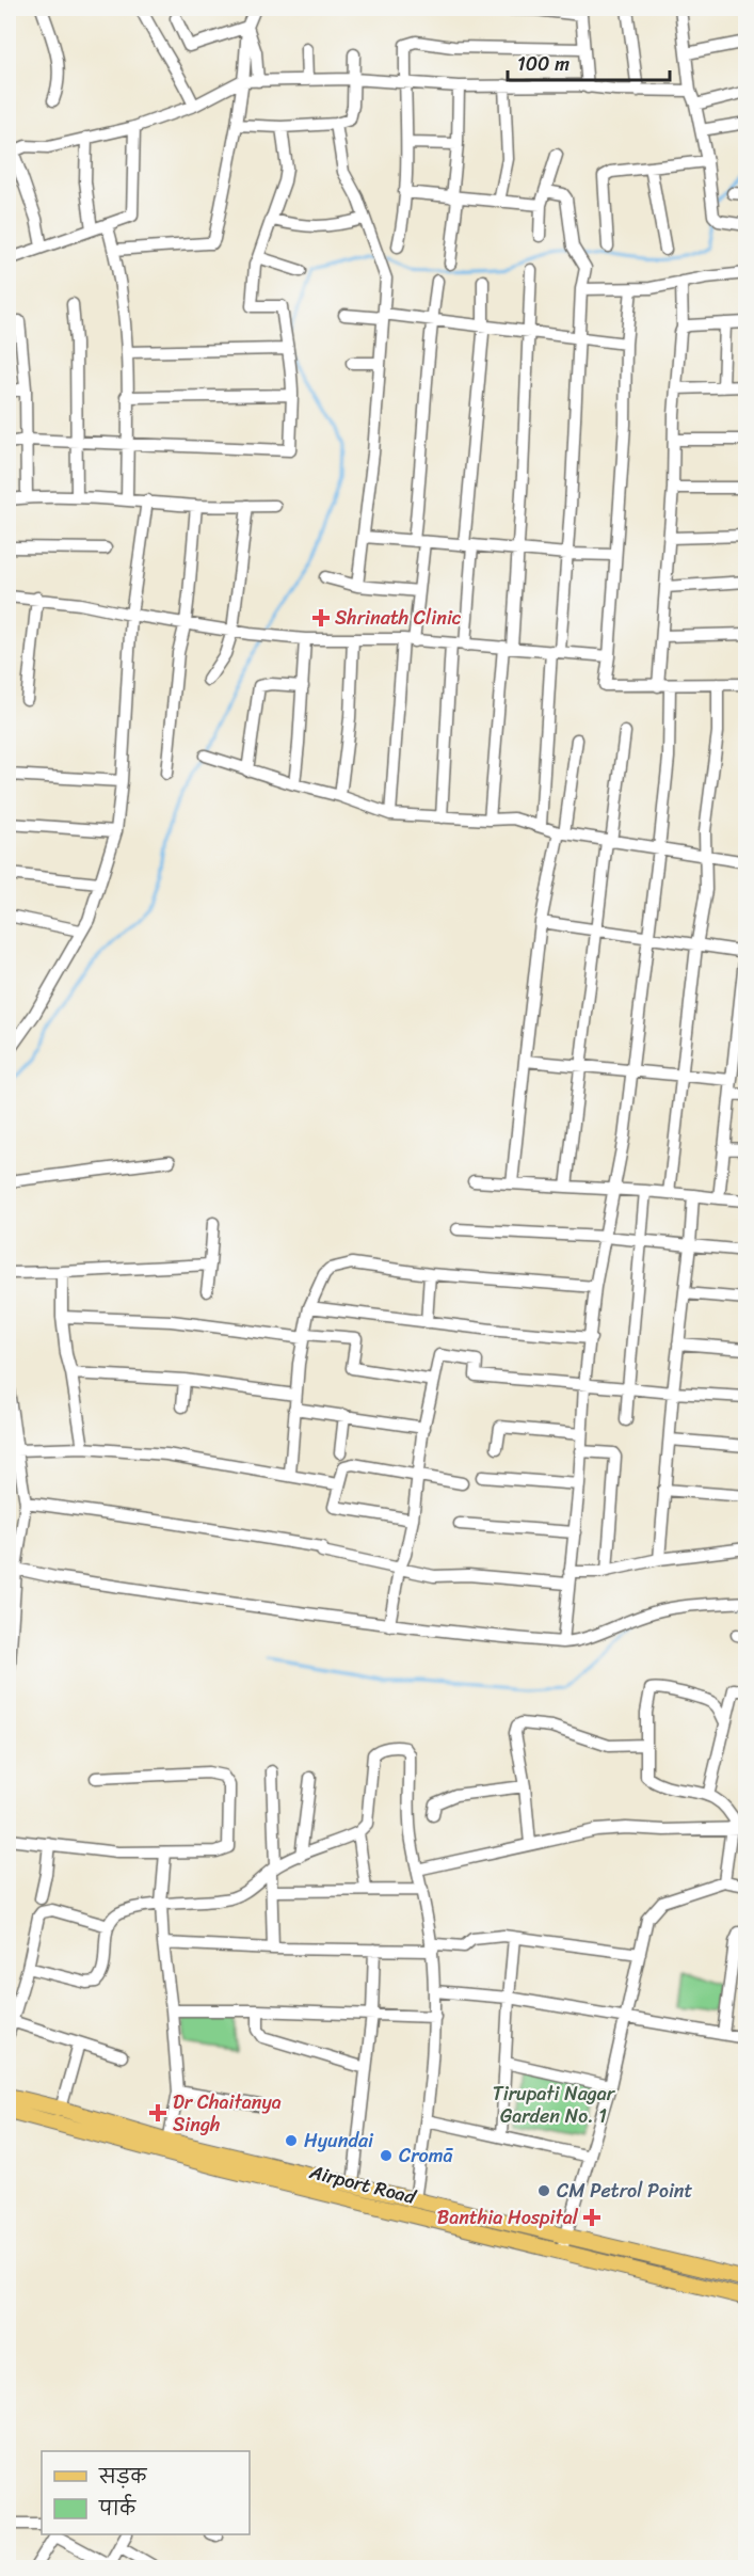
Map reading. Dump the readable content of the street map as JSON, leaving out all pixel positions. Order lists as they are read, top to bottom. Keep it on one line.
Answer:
{"streets":{"main road":["Airport Road"]},"parks":["Tirupati Nagar Garden No. 1"],"places":{"health":["Shrinath Clinic","Dr Chaitanya Singh","Banthia Hospital"],"other":["Hyundai","Cromā","CM Petrol Point"]},"legend":["सड़क","पार्क"],"scale_bar":"100 m"}
